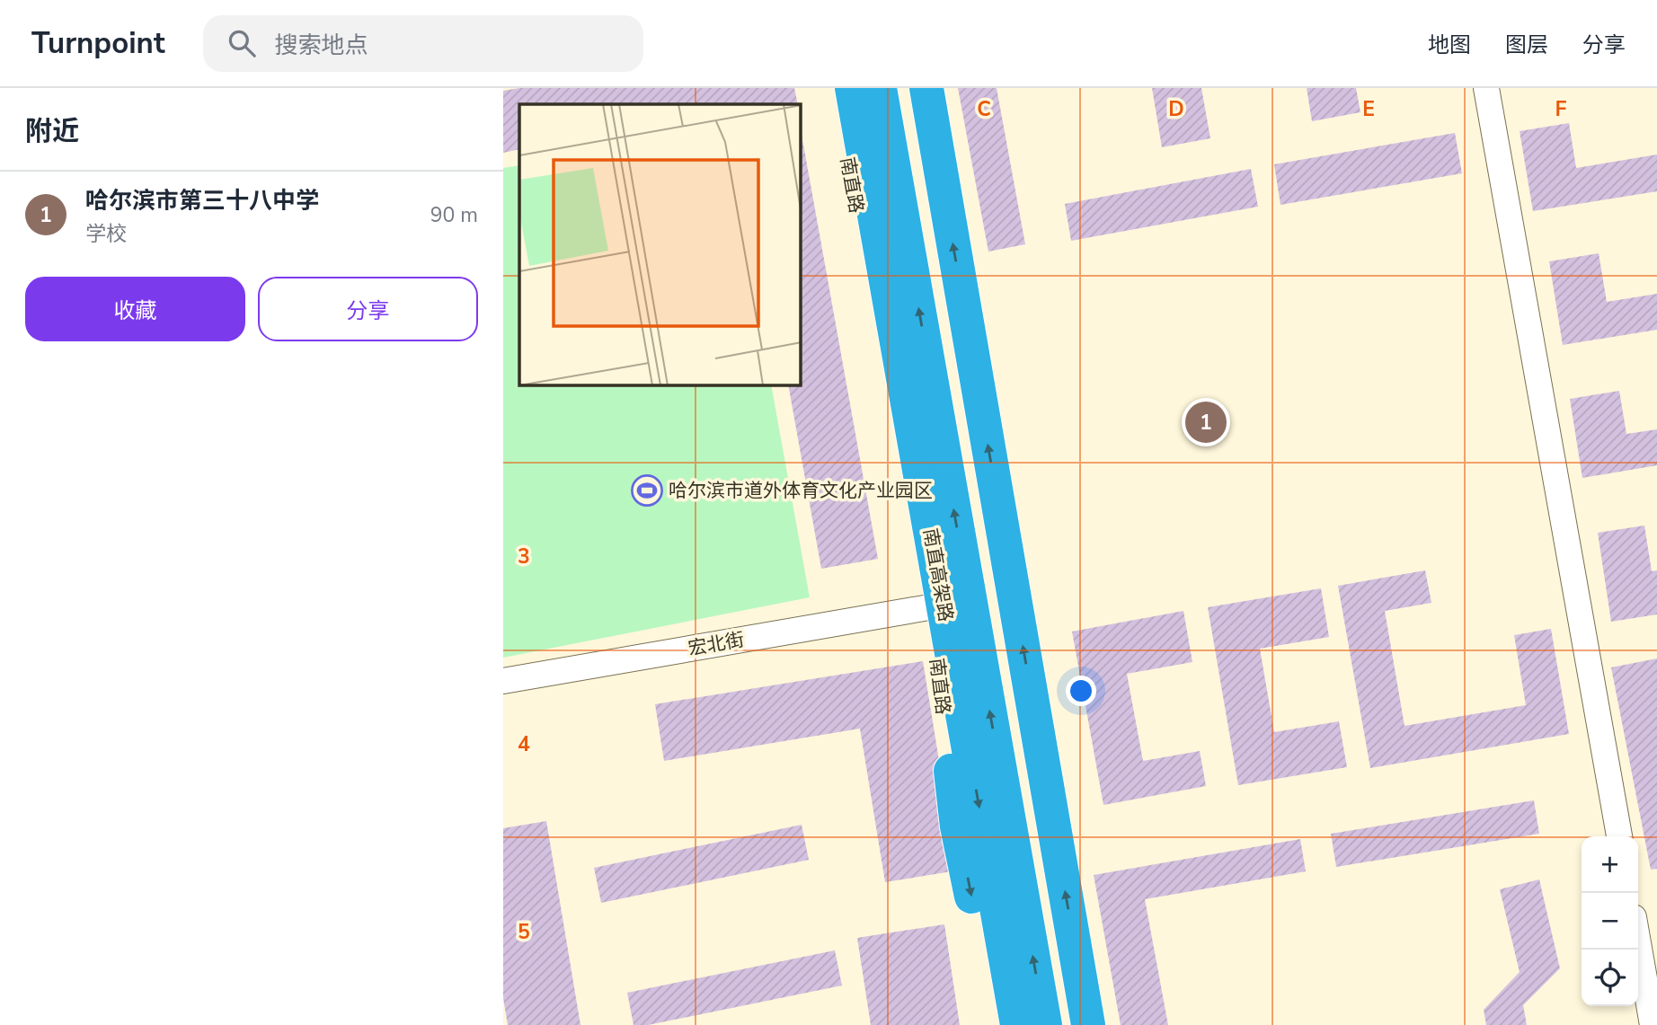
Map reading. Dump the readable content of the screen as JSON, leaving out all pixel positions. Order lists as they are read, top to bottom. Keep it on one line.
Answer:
{"streets":{"highway":["南直路","南直高架路"],"street":["宏北街"]},"crossings":[["南直路","宏北街"]],"places":{"sports":["哈尔滨市道外体育文化产业园区"]},"page":{"header":"Turnpoint","search":"搜索地点","nav":["地图","图层","分享"],"heading":"附近","list":[{"mark":"1","name":"哈尔滨市第三十八中学","note":"学校","value":"90 m"}],"buttons":["收藏","分享"],"pins":"1","map_buttons":["+","−"]},"grid":{"columns":["C","D","E","F"],"rows":["3","4","5"]}}
